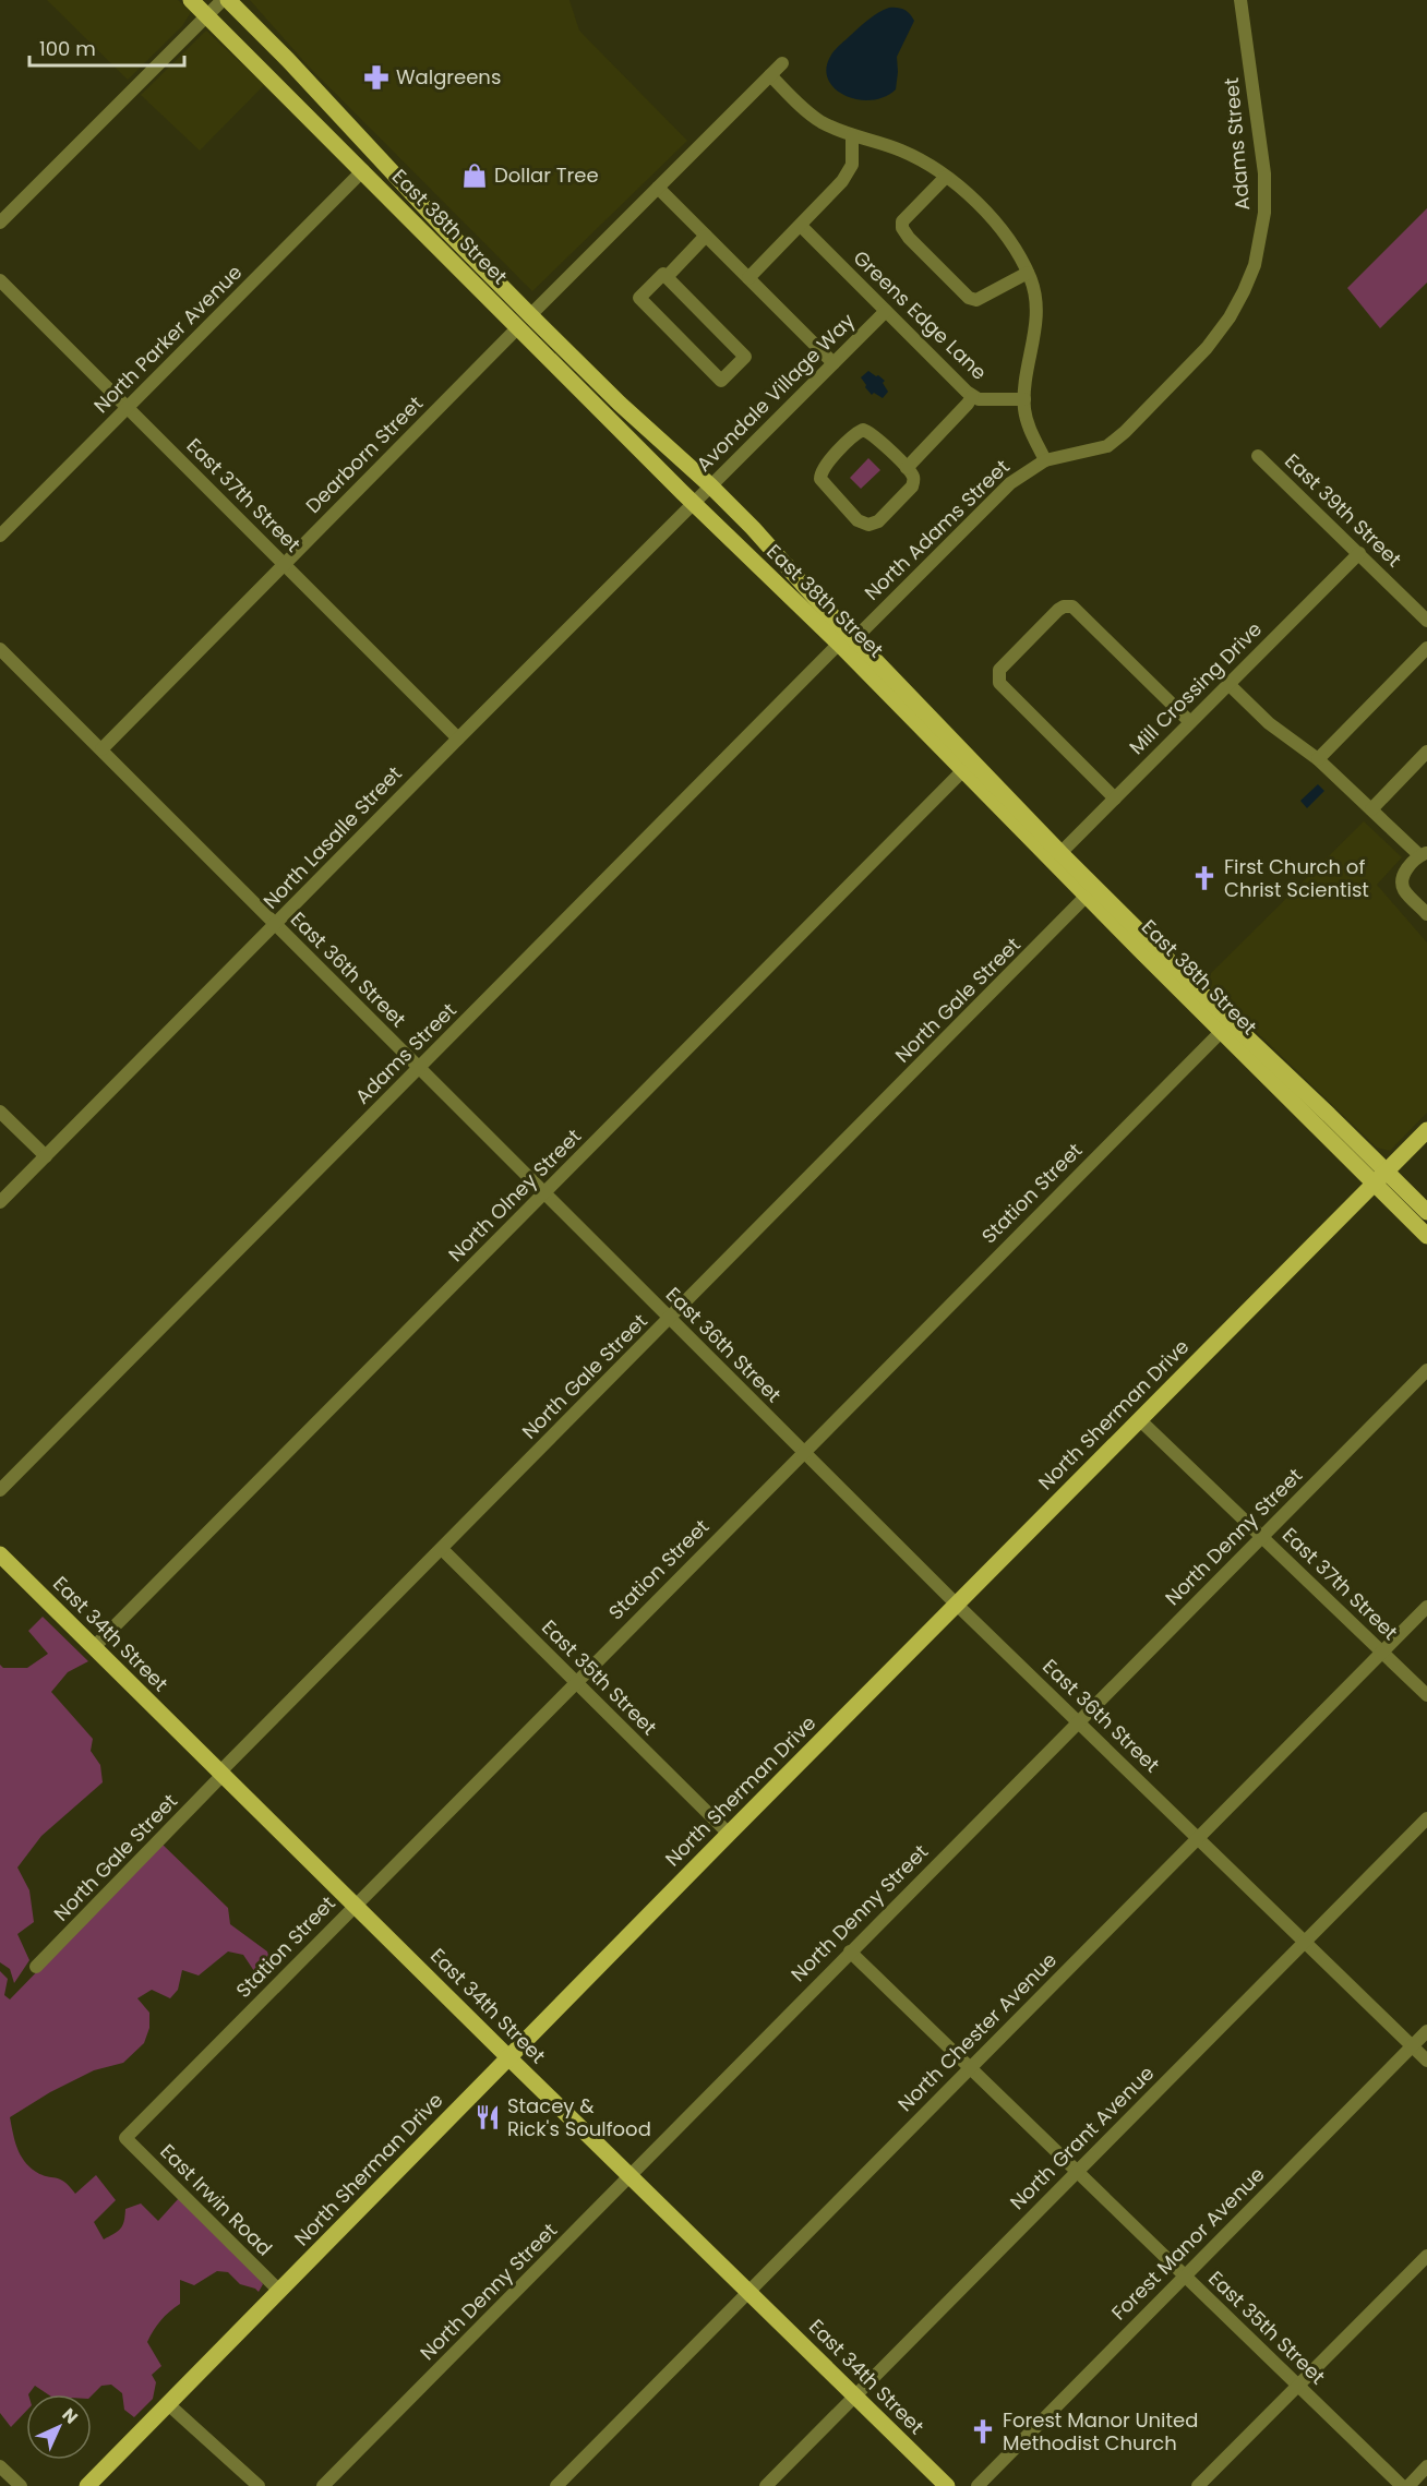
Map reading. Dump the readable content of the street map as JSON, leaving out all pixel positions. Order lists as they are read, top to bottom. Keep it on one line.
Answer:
{"streets":{"main road":["East 38th Street","North Sherman Drive","East 34th Street"],"street":["Adams Street","Greens Edge Lane","North Parker Avenue","Avondale Village Way","Dearborn Street","East 37th Street","East 39th Street","North Adams Street","Mill Crossing Drive","North Lasalle Street","East 36th Street","North Gale Street","Station Street","North Olney Street","North Denny Street","East 35th Street","North Chester Avenue","North Grant Avenue","East Irwin Road","Forest Manor Avenue"]},"crossings":[["Adams Street","East 38th Street"],["Adams Street","North Adams Street"],["Adams Street","East 36th Street"],["East 38th Street","North Parker Avenue"],["East 38th Street","Avondale Village Way"],["East 38th Street","Dearborn Street"],["East 38th Street","North Adams Street"],["East 38th Street","Mill Crossing Drive"],["East 38th Street","North Lasalle Street"],["East 38th Street","North Gale Street"],["East 38th Street","Station Street"],["East 38th Street","North Olney Street"],["East 38th Street","North Sherman Drive"],["Greens Edge Lane","Avondale Village Way"],["North Parker Avenue","East 37th Street"],["Avondale Village Way","North Lasalle Street"],["Dearborn Street","East 37th Street"],["Dearborn Street","East 36th Street"],["East 37th Street","North Lasalle Street"],["East 37th Street","North Sherman Drive"],["East 37th Street","North Denny Street"],["East 37th Street","North Chester Avenue"],["East 39th Street","Mill Crossing Drive"],["North Lasalle Street","East 36th Street"],["East 36th Street","North Gale Street"],["East 36th Street","Station Street"],["East 36th Street","North Olney Street"],["East 36th Street","North Sherman Drive"],["East 36th Street","North Denny Street"],["East 36th Street","North Chester Avenue"],["East 36th Street","North Grant Avenue"],["East 36th Street","Forest Manor Avenue"],["North Gale Street","East 34th Street"],["North Gale Street","East 35th Street"],["Station Street","East 34th Street"],["Station Street","East 35th Street"],["Station Street","East Irwin Road"],["North Olney Street","East 34th Street"],["North Sherman Drive","East 34th Street"],["North Sherman Drive","East 35th Street"],["North Sherman Drive","East Irwin Road"],["North Denny Street","East 34th Street"],["North Denny Street","East 35th Street"],["East 34th Street","North Chester Avenue"],["East 34th Street","North Grant Avenue"],["East 35th Street","North Chester Avenue"],["East 35th Street","North Grant Avenue"],["East 35th Street","Forest Manor Avenue"]],"places":{"pharmacy":["Walgreens"],"shop":["Dollar Tree"],"church":["First Church of Christ Scientist","Forest Manor United Methodist Church"],"restaurant":["Stacey & Rick's Soulfood"]},"scale_bar":"100 m","north":"top right"}
